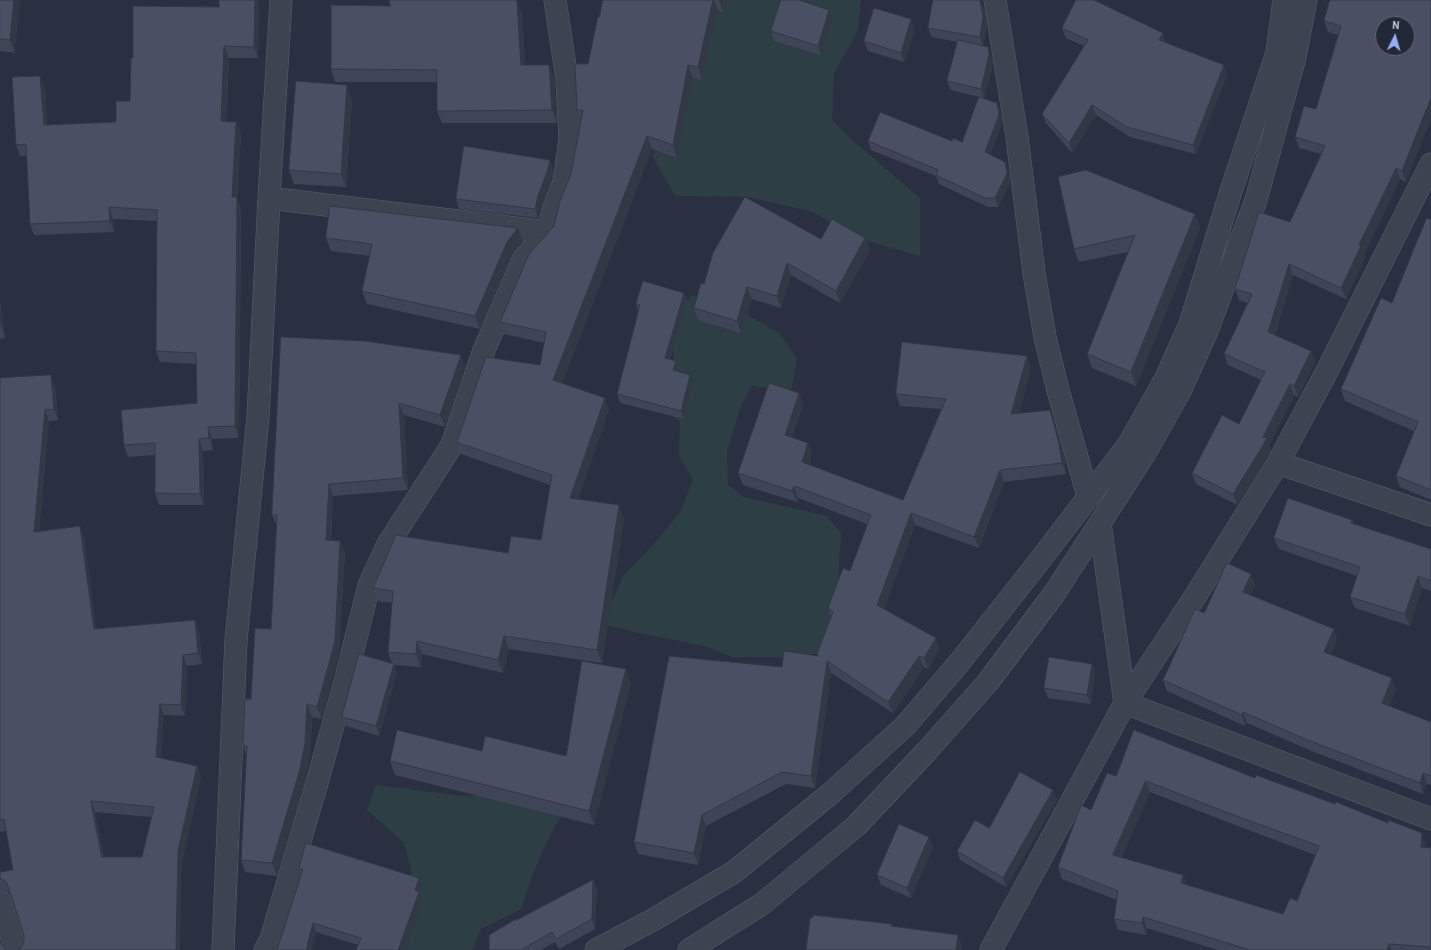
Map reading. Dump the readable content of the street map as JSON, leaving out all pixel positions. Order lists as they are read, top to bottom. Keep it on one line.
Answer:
{"north":"top"}
